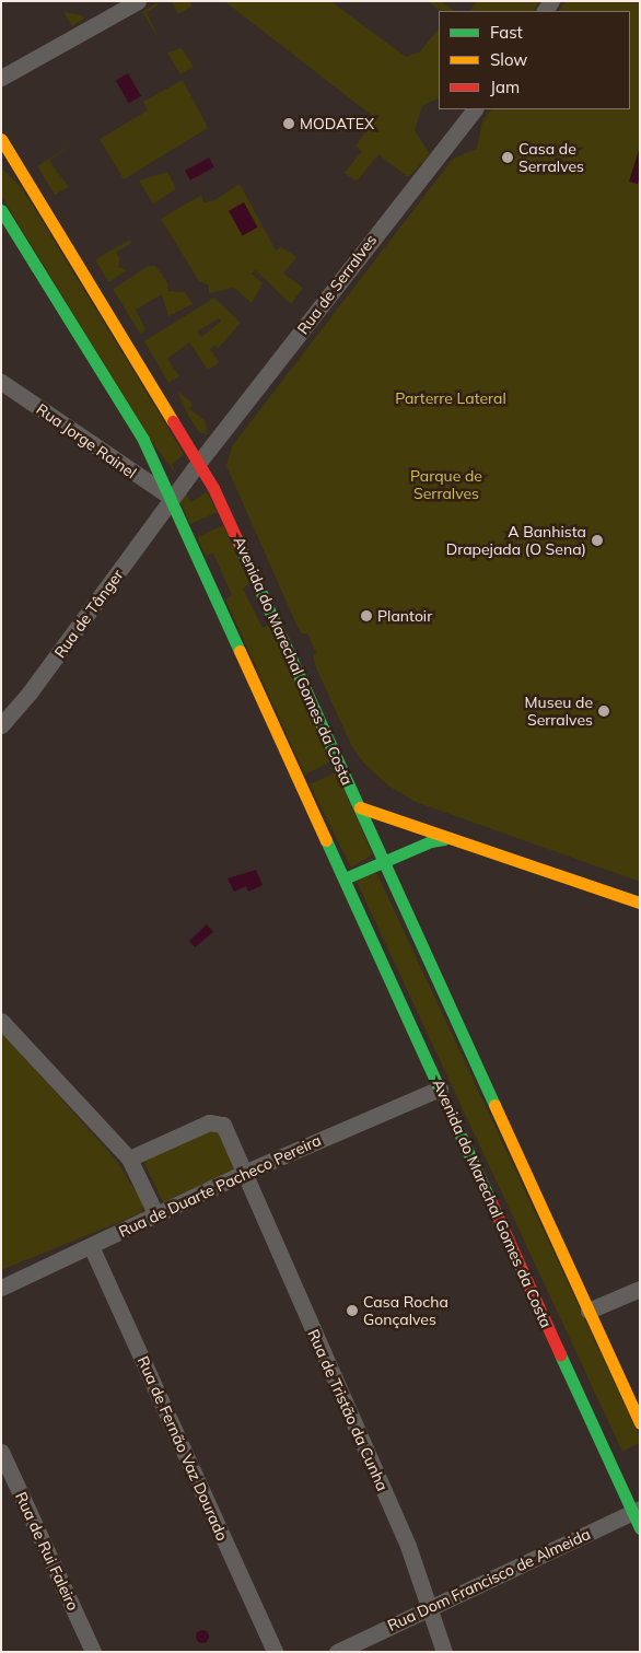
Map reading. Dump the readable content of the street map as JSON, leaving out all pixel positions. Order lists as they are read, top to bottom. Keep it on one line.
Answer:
{"streets":{"main road":["Avenida do Marechal Gomes da Costa"],"street":["Rua de Serralves","Rua Jorge Rainel","Rua de Tânger","Rua de Duarte Pacheco Pereira","Rua de Tristão da Cunha","Rua de Fernão Vaz Dourado","Rua de Rui Faleiro","Rua Dom Francisco de Almeida"]},"crossings":[["Rua de Serralves","Avenida do Marechal Gomes da Costa"],["Rua Jorge Rainel","Rua de Tânger"],["Rua Jorge Rainel","Avenida do Marechal Gomes da Costa"],["Rua de Tânger","Avenida do Marechal Gomes da Costa"],["Avenida do Marechal Gomes da Costa","Rua de Duarte Pacheco Pereira"],["Avenida do Marechal Gomes da Costa","Rua Dom Francisco de Almeida"],["Rua de Duarte Pacheco Pereira","Rua de Tristão da Cunha"],["Rua de Duarte Pacheco Pereira","Rua de Fernão Vaz Dourado"],["Rua de Tristão da Cunha","Rua Dom Francisco de Almeida"]],"parks":["Parterre Lateral","Parque de Serralves"],"places":["MODATEX","Casa de Serralves","A Banhista Drapejada (O Sena)","Plantoir","Museu de Serralves","Casa Rocha Gonçalves"],"legend":["Fast","Slow","Jam"]}
